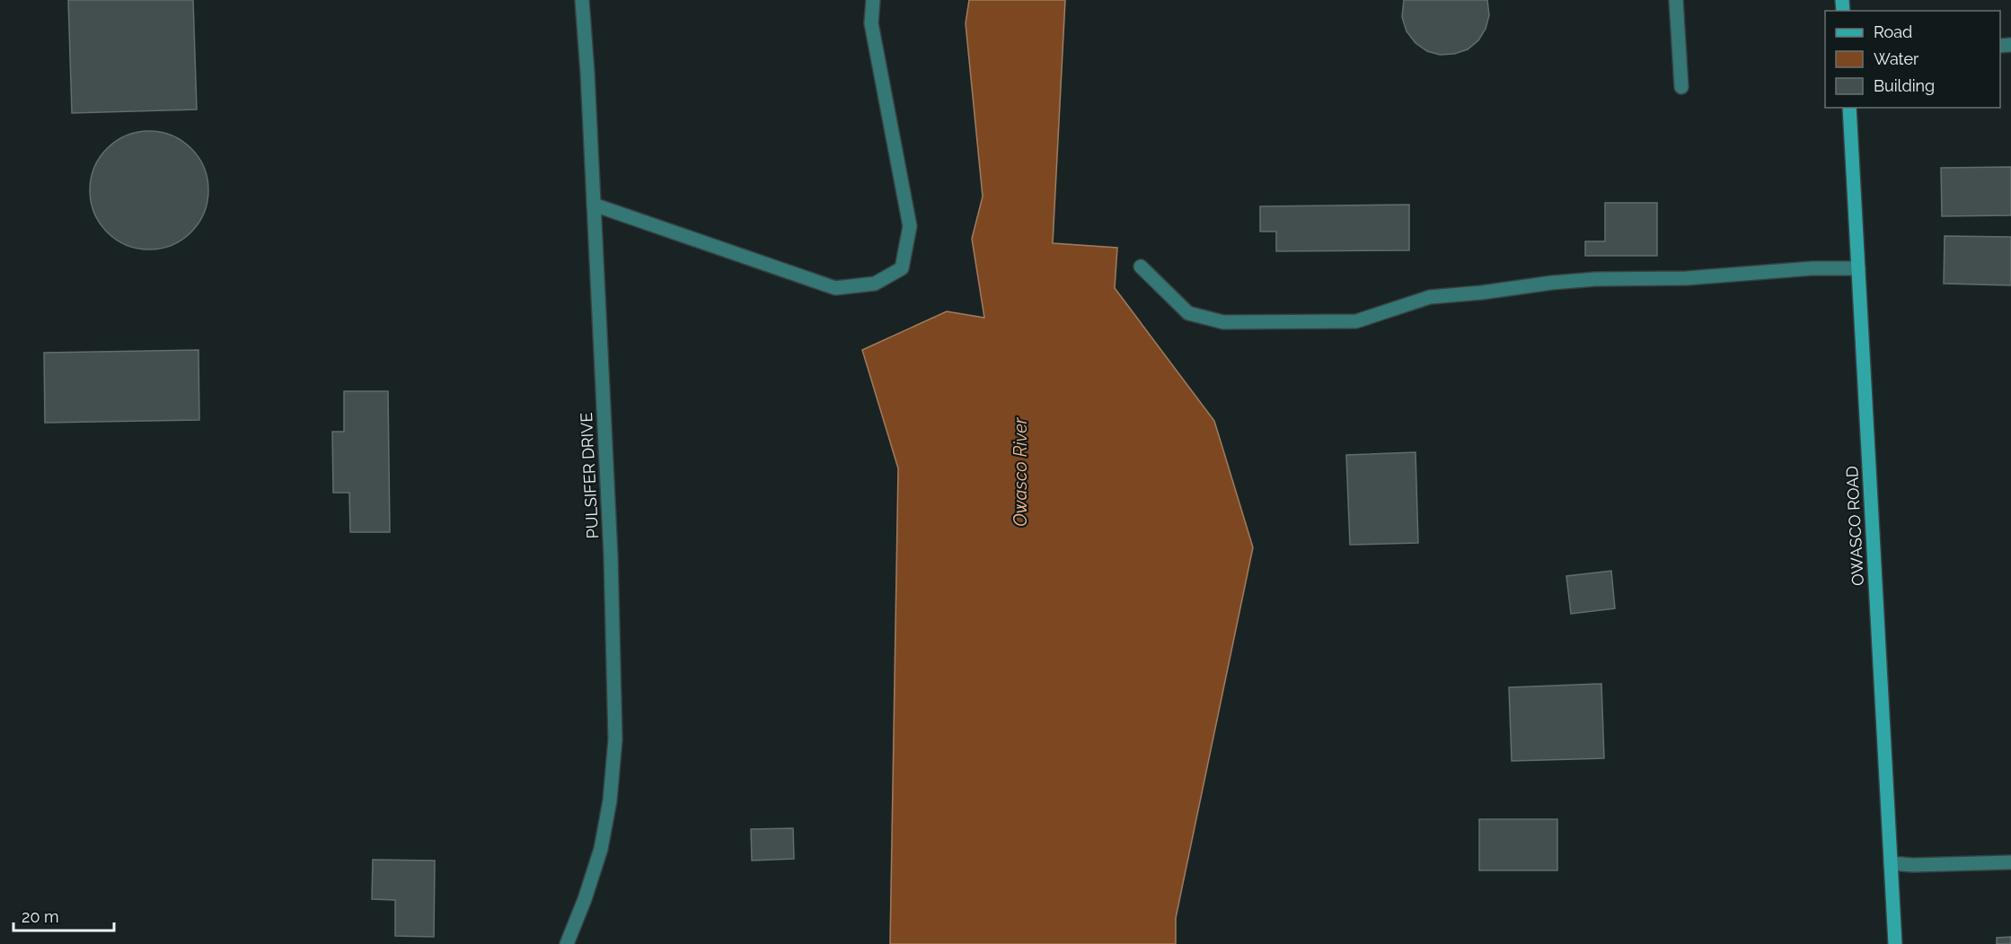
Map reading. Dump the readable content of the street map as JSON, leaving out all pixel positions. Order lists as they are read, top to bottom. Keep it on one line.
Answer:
{"streets":{"main road":["OWASCO ROAD"],"street":["PULSIFER DRIVE"]},"water":["Owasco River"],"legend":["Road","Water","Building"],"scale_bar":"20 m"}
